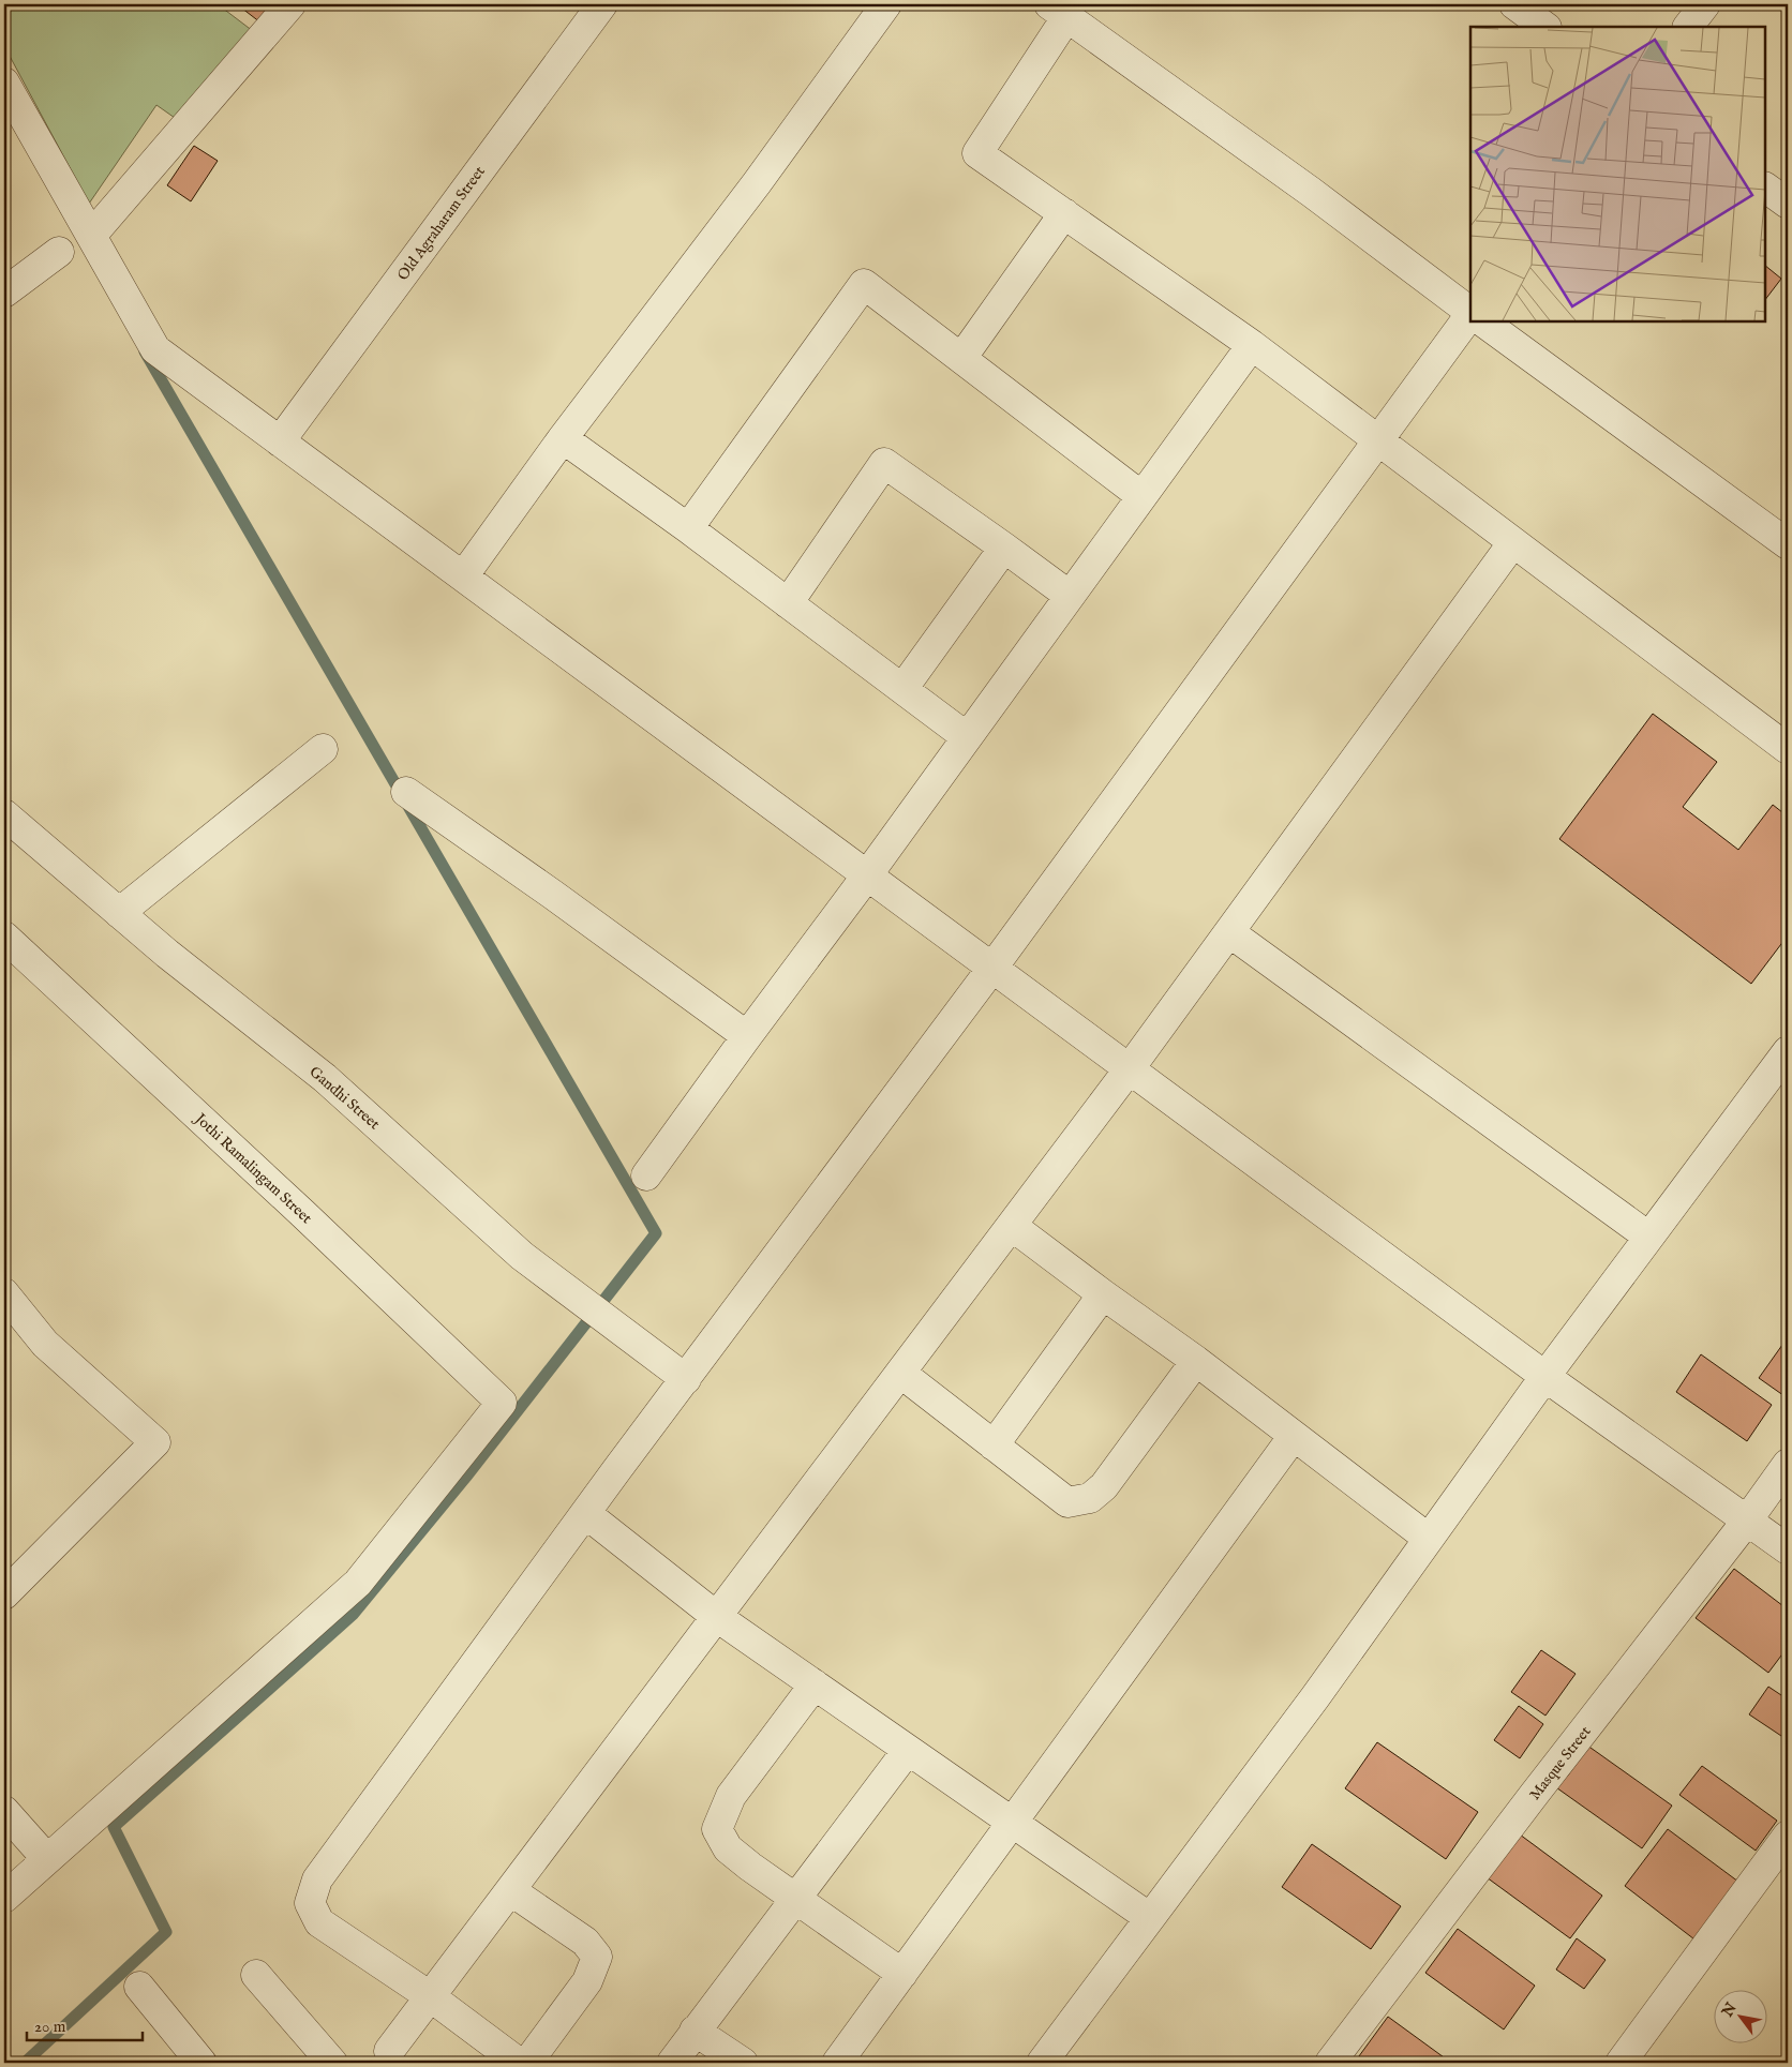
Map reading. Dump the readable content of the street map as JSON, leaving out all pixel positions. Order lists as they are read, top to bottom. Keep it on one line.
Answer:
{"streets":{"street":["Old Agraharam Street","Gandhi Street","Jothi Ramalingam Street","Masque Street"]},"scale_bar":"20 m","north":"top left"}
